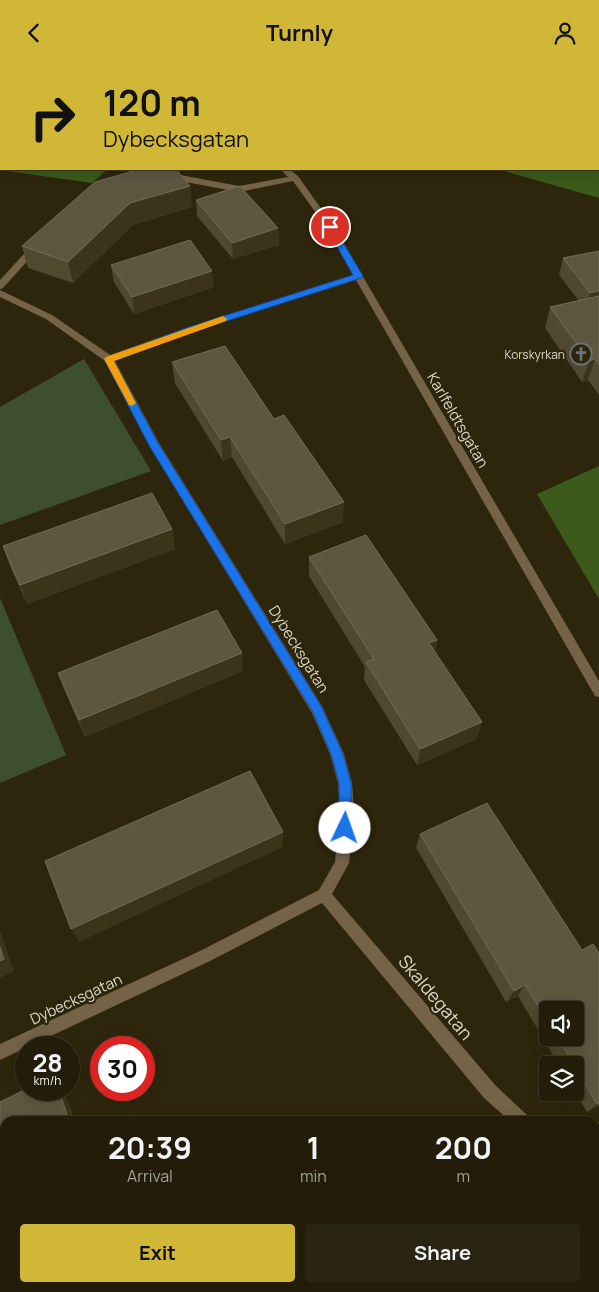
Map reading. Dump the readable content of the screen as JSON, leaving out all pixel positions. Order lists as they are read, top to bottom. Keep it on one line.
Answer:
{"streets":{"street":["Karlfeldtsgatan","Dybecksgatan","Skaldegatan"]},"crossings":[["Dybecksgatan","Skaldegatan"]],"places":{"church":["Korskyrkan"]},"page":{"header":"Turnly","turn":["120 m","Dybecksgatan"],"speed":"28 km/h","limit":"30","eta":["20:39","Arrival","1","min","200","m"],"buttons":["Exit","Share"]}}
